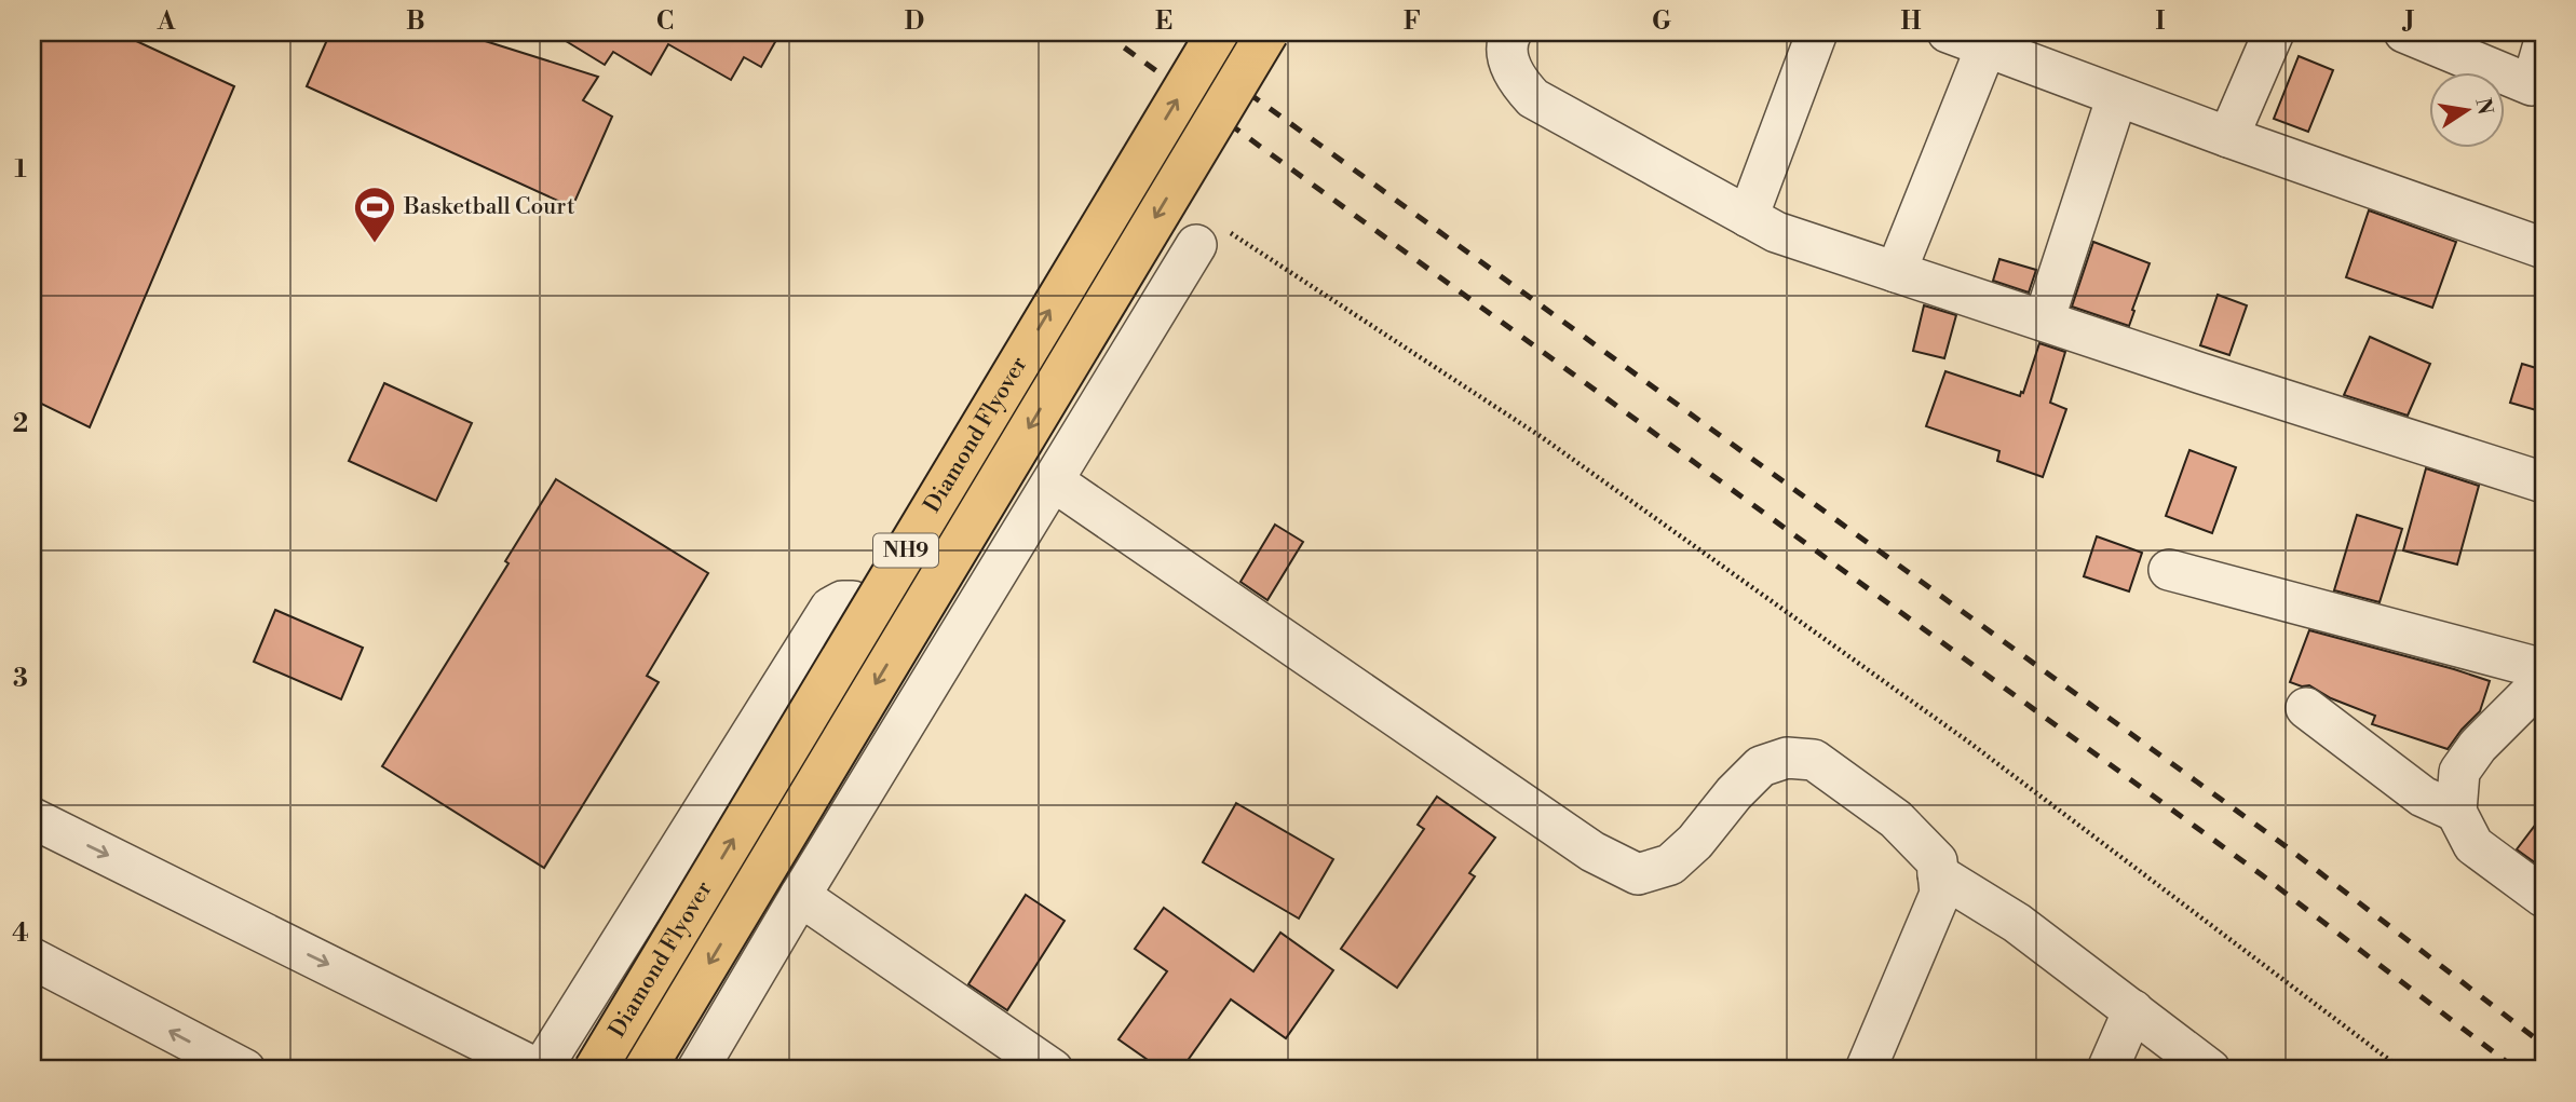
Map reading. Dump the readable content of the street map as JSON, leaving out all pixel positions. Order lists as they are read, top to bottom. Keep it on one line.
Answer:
{"streets":{"highway":["Diamond Flyover","NH9"]},"places":{"sports":["Basketball Court"]},"north":"right","grid":{"columns":["A","B","C","D","E","F","G","H","I","J"],"rows":["1","2","3","4"]}}
